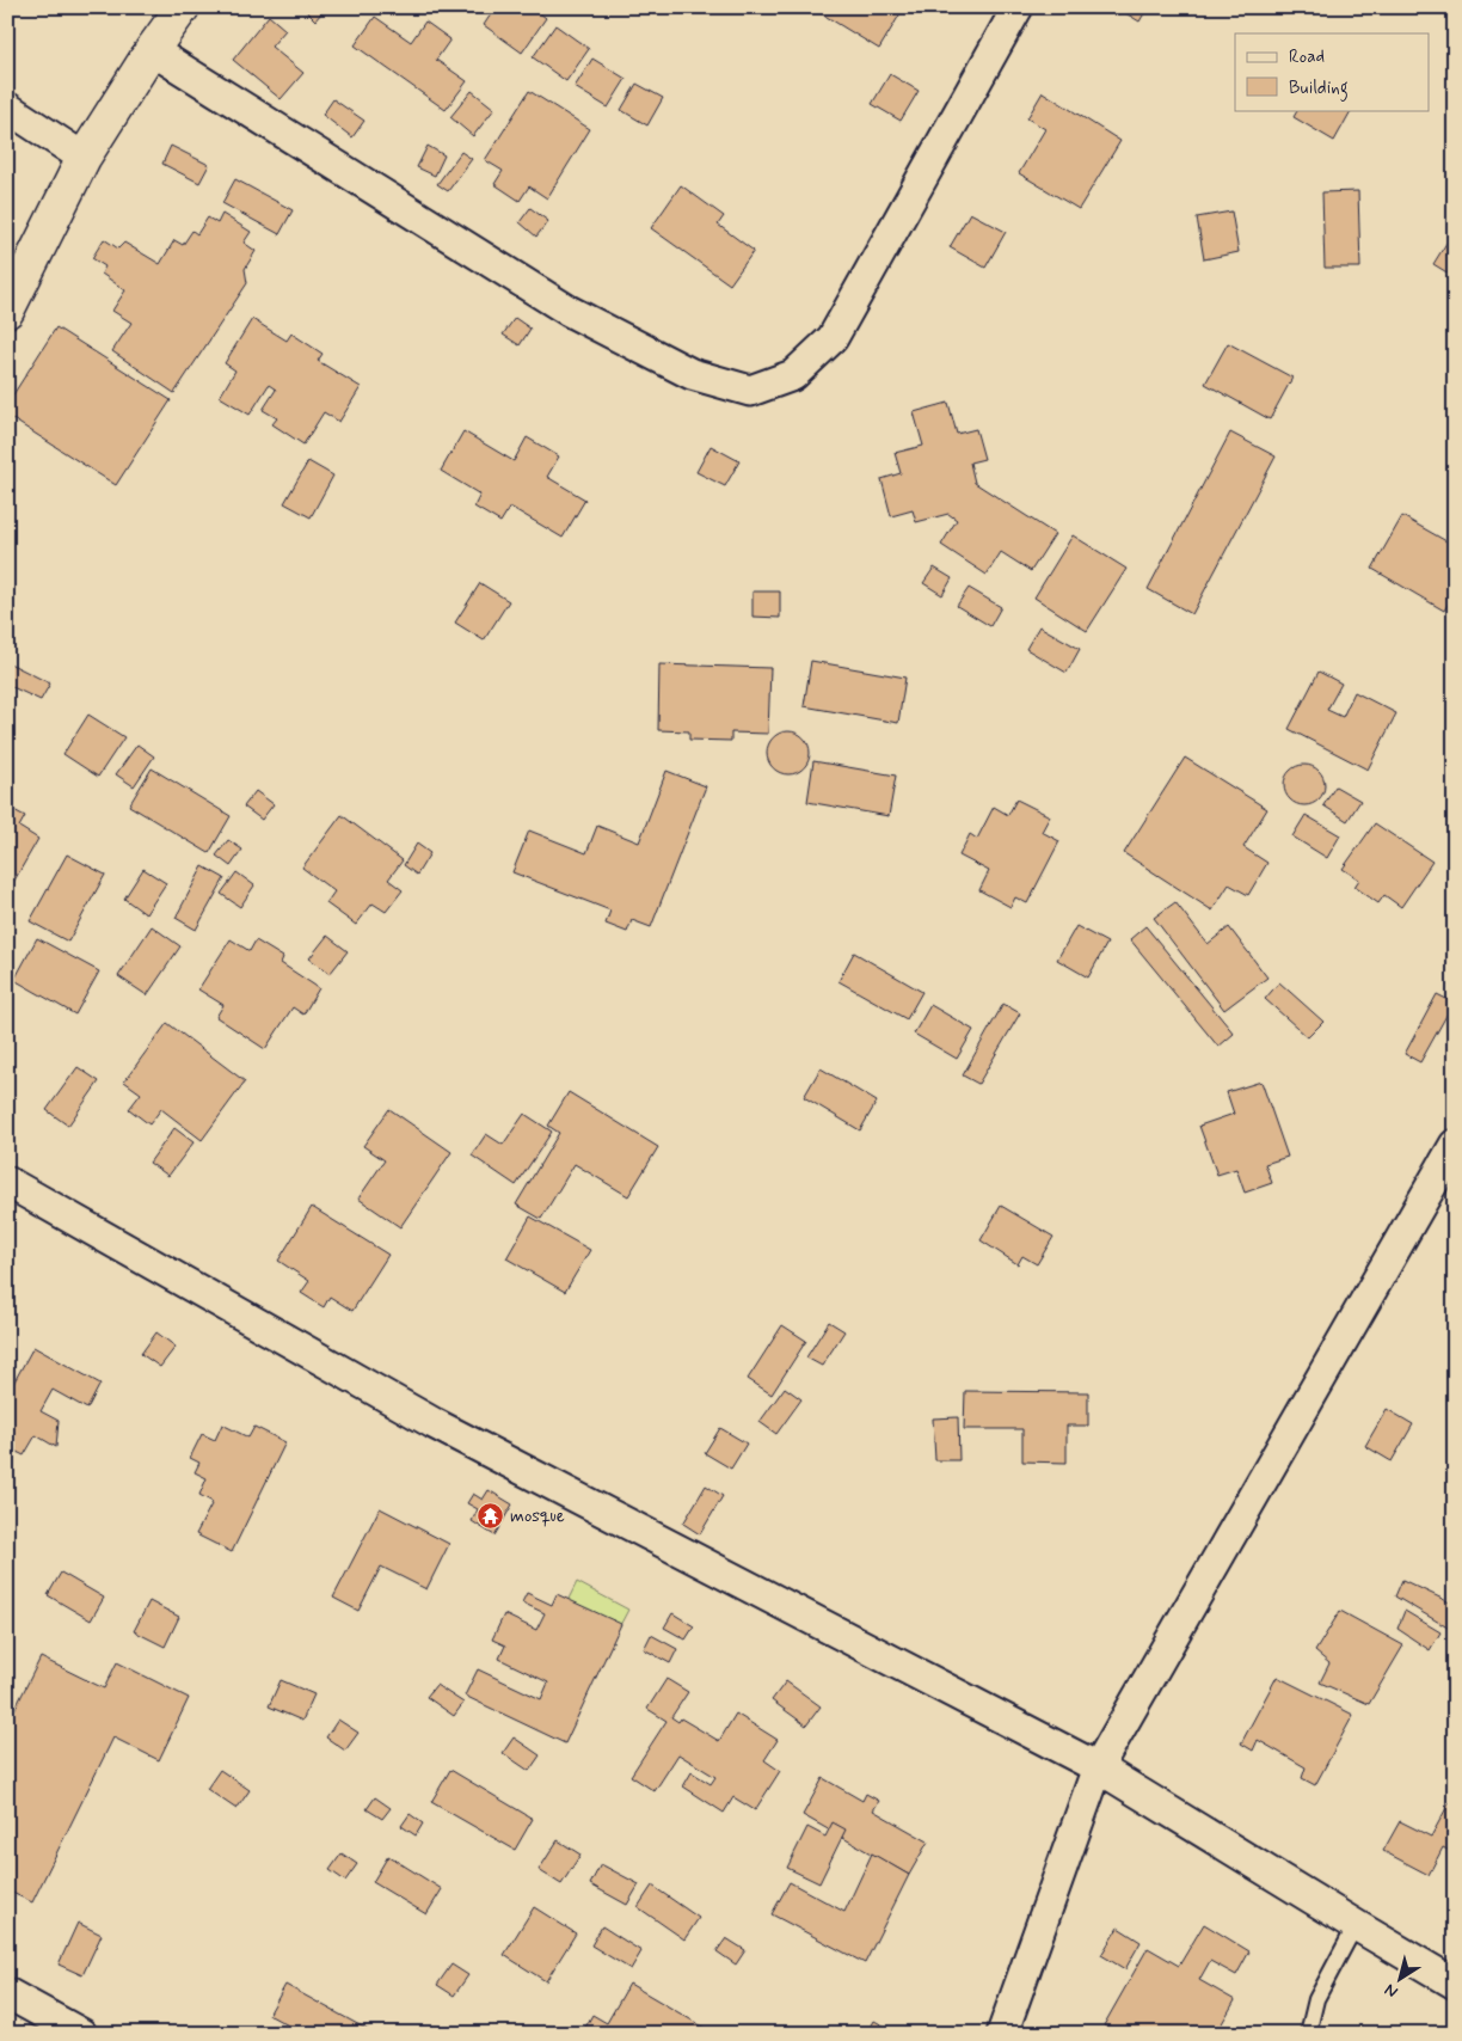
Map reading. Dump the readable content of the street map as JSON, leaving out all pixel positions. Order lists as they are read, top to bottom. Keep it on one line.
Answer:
{"places":{"temple":["mosque"]},"legend":["Road","Building"],"north":"bottom left"}
